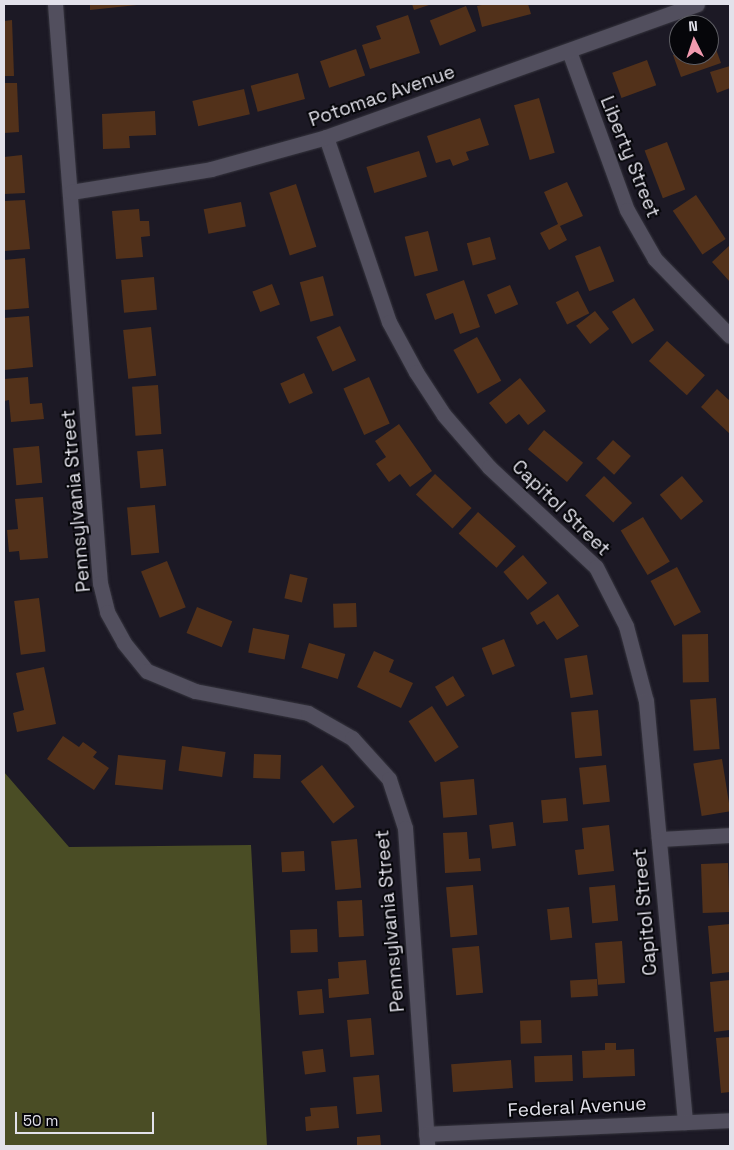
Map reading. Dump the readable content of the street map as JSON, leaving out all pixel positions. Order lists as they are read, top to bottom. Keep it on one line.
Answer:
{"streets":{"street":["Potomac Avenue","Liberty Street","Pennsylvania Street","Capitol Street","Federal Avenue"]},"crossings":[["Potomac Avenue","Liberty Street"],["Potomac Avenue","Pennsylvania Street"],["Potomac Avenue","Capitol Street"],["Pennsylvania Street","Federal Avenue"],["Capitol Street","Federal Avenue"]],"scale_bar":"50 m","north":"top"}
